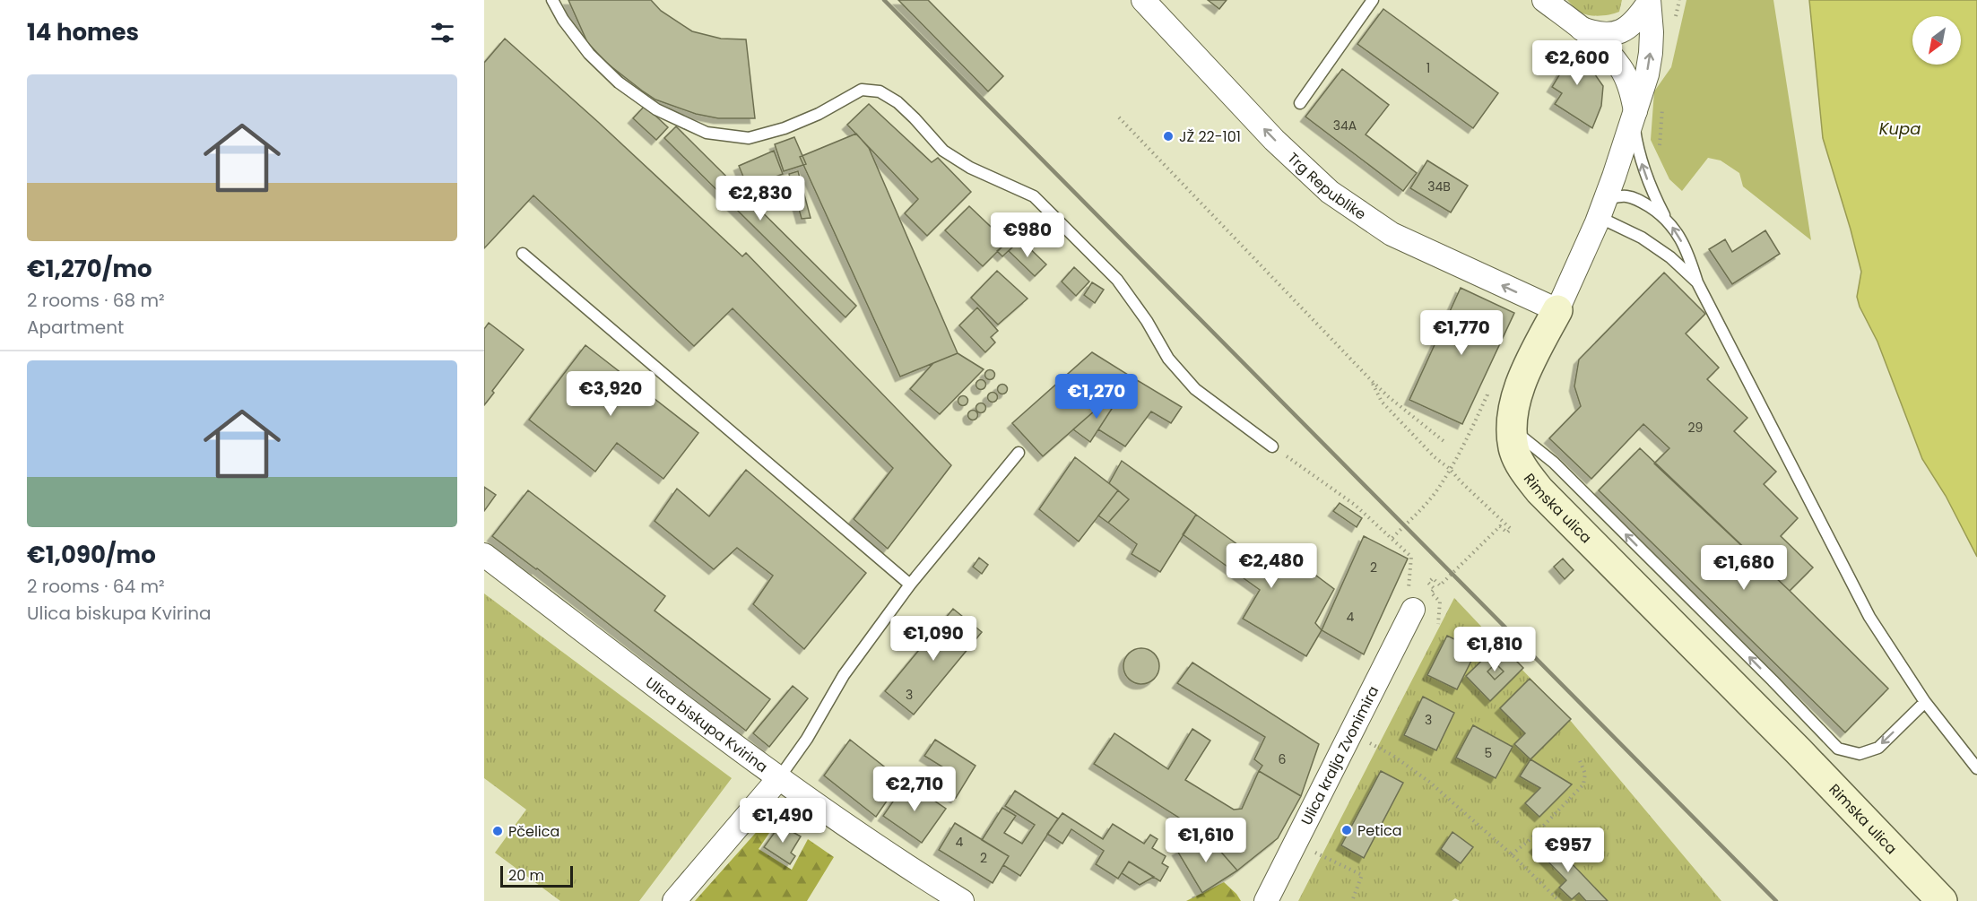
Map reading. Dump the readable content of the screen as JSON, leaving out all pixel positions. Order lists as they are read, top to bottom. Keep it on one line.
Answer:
{"streets":{"main road":["Rimska ulica"],"street":["Trg Republike","Ulica biskupa Kvirina","Ulica kralja Zvonimira"]},"crossings":[["Trg Republike","Rimska ulica"]],"one_way":["Trg Republike"],"water":["Kupa"],"places":["JŽ 22-101","Petica","Pčelica"],"house_numbers":["1","34A","34B","29","2","4","3","3","5","6","4","2"],"scale_bar":"20 m","north":"bottom left","page":{"heading":"14 homes","price":["€2,600","€2,830","€980","€1,770","€3,920","€1,270","€2,480","€1,680","€1,090","€1,810","€2,710","€1,490","€1,610","€957"],"list":[{"name":"€1,270/mo","note":"2 rooms · 68 m² · Apartment"},{"name":"€1,090/mo","note":"2 rooms · 64 m² · Ulica biskupa Kvirina"}],"scale":"20 m"}}
